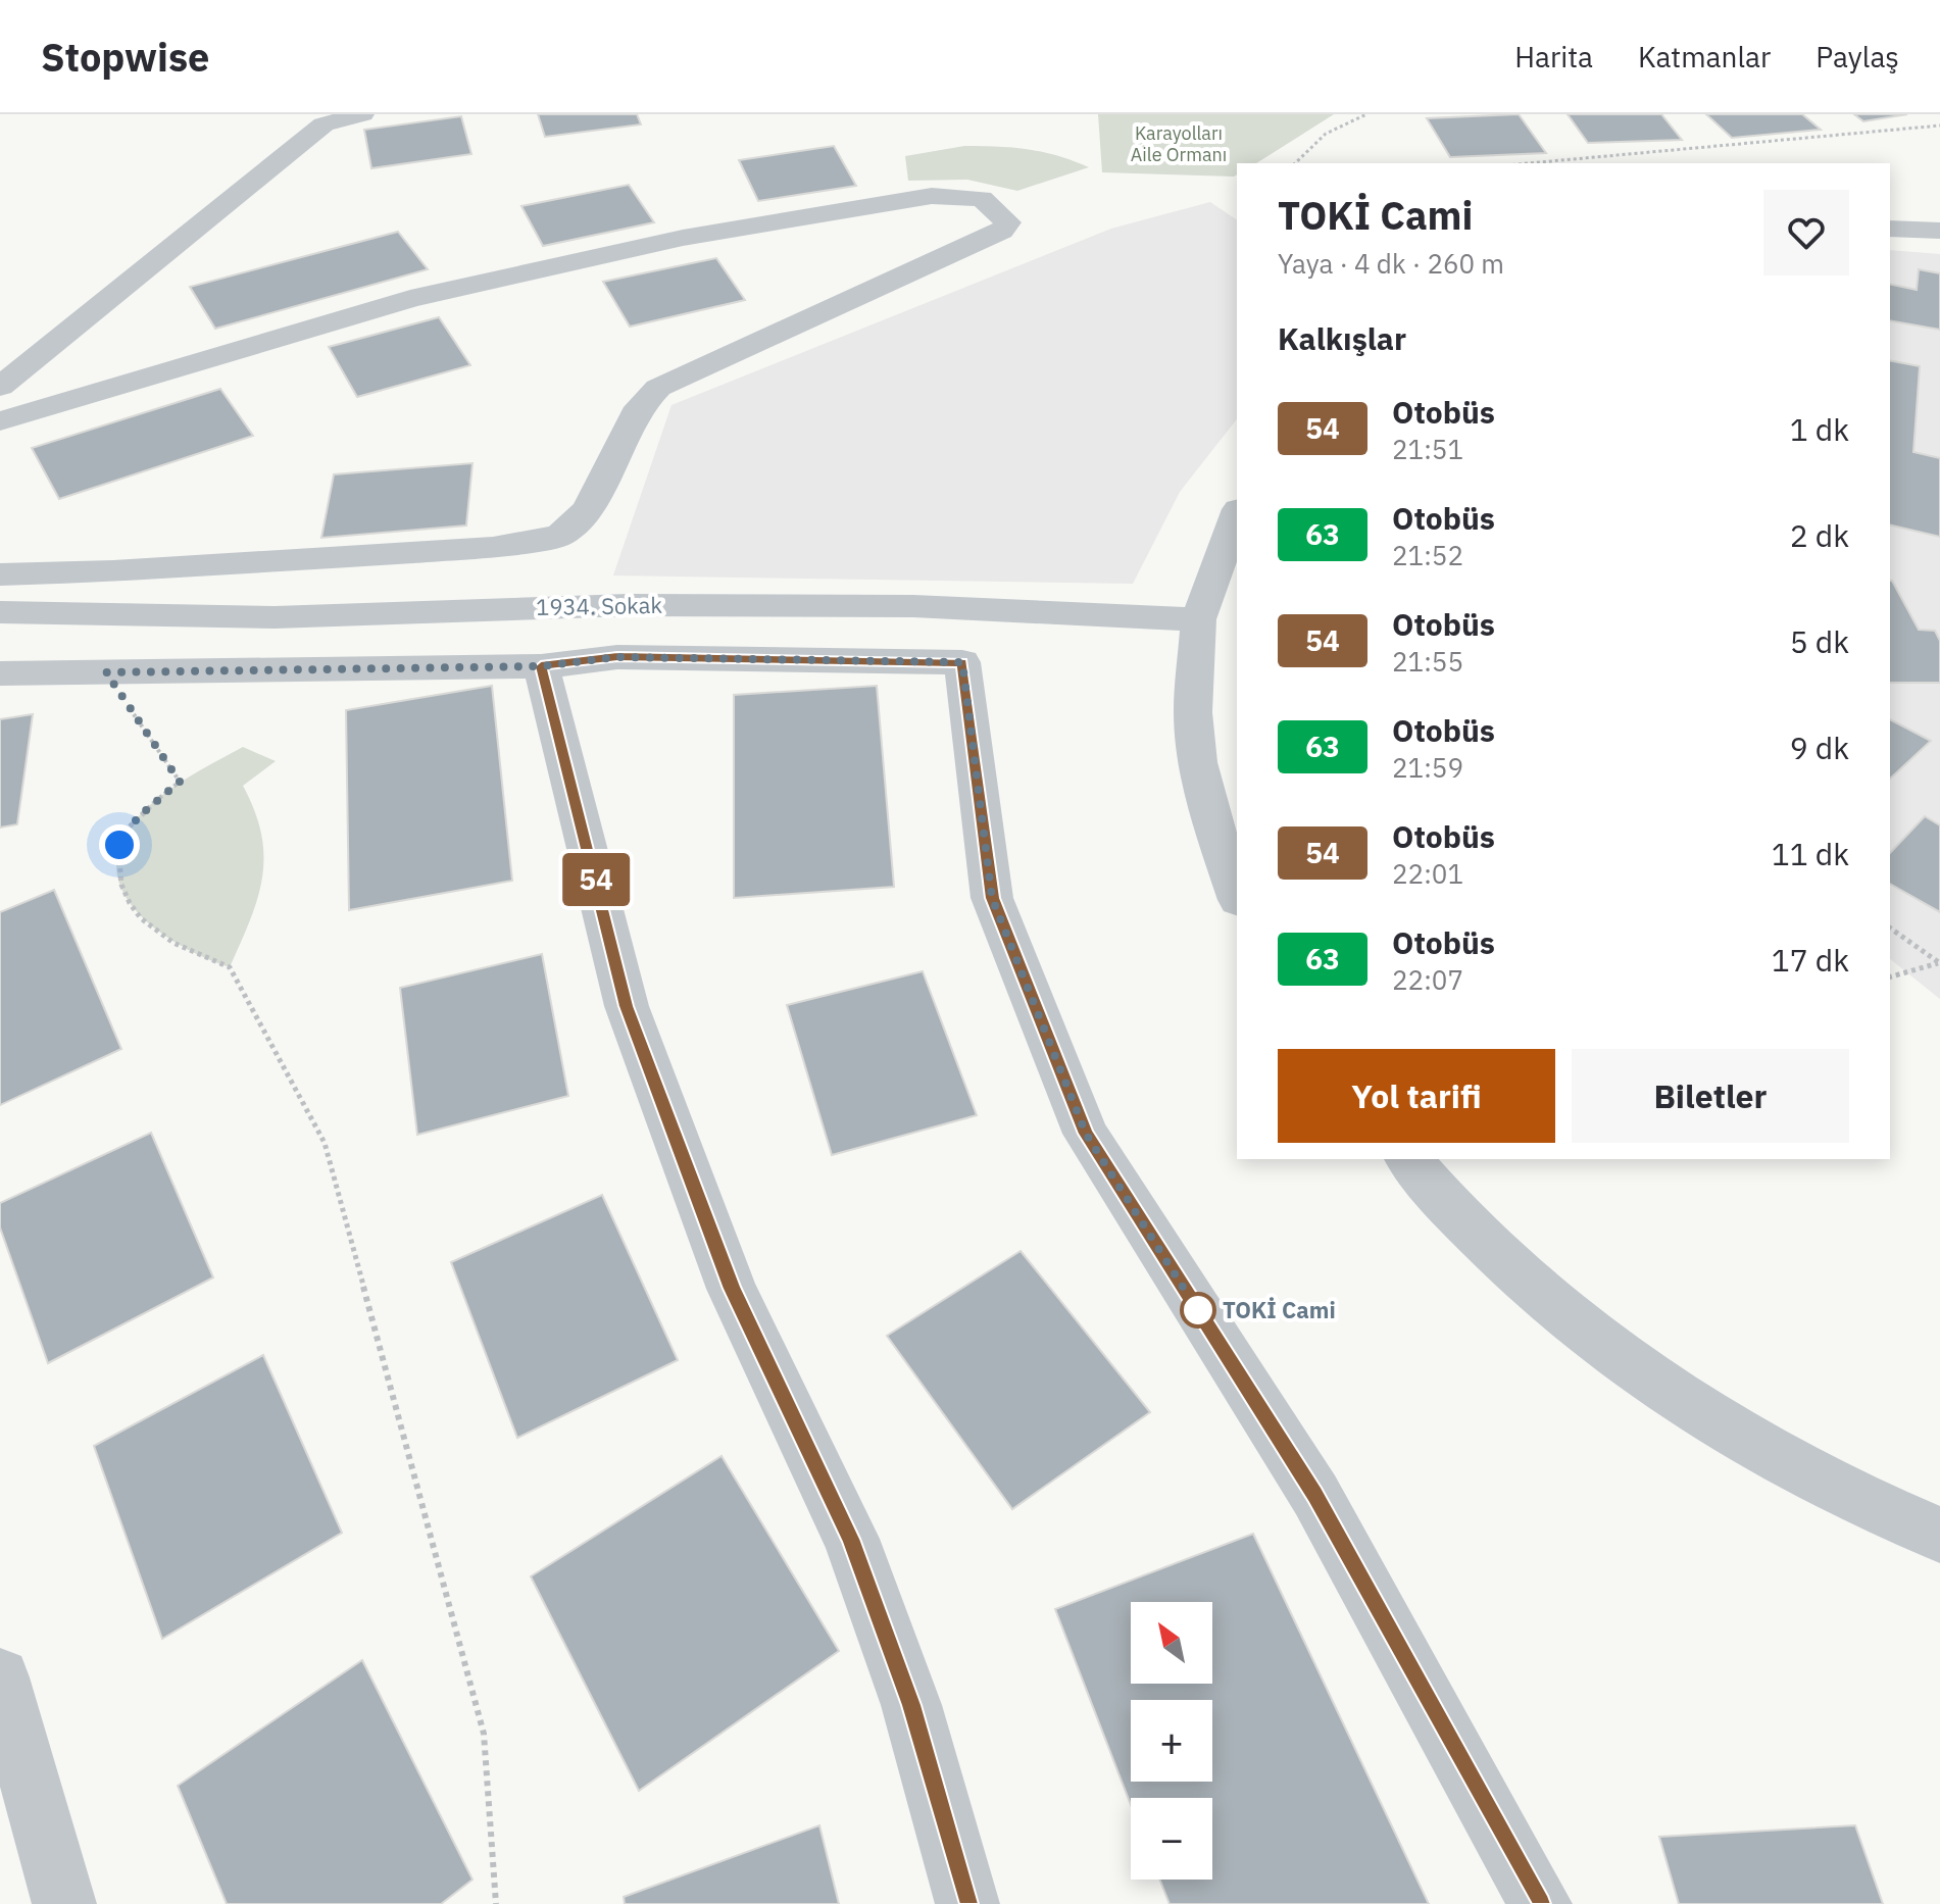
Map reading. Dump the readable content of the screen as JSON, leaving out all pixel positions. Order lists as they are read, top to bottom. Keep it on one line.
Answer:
{"streets":{"street":["1934. Sokak"]},"parks":["Karayolları Aile Ormanı"],"places":["TOKİ Cami"],"lines":["bus line 54"],"north":"top left","page":{"header":"Stopwise","nav":["Harita","Katmanlar","Paylaş"],"on_map":"54","heading":[["TOKİ Cami","Yaya · 4 dk · 260 m"],"Kalkışlar"],"list":[{"mark":"54","name":"Otobüs","note":"21:51","value":"1 dk"},{"mark":"63","name":"Otobüs","note":"21:52","value":"2 dk"},{"mark":"54","name":"Otobüs","note":"21:55","value":"5 dk"},{"mark":"63","name":"Otobüs","note":"21:59","value":"9 dk"},{"mark":"54","name":"Otobüs","note":"22:01","value":"11 dk"},{"mark":"63","name":"Otobüs","note":"22:07","value":"17 dk"}],"buttons":["Yol tarifi","Biletler"],"map_buttons":["+","−"]}}
